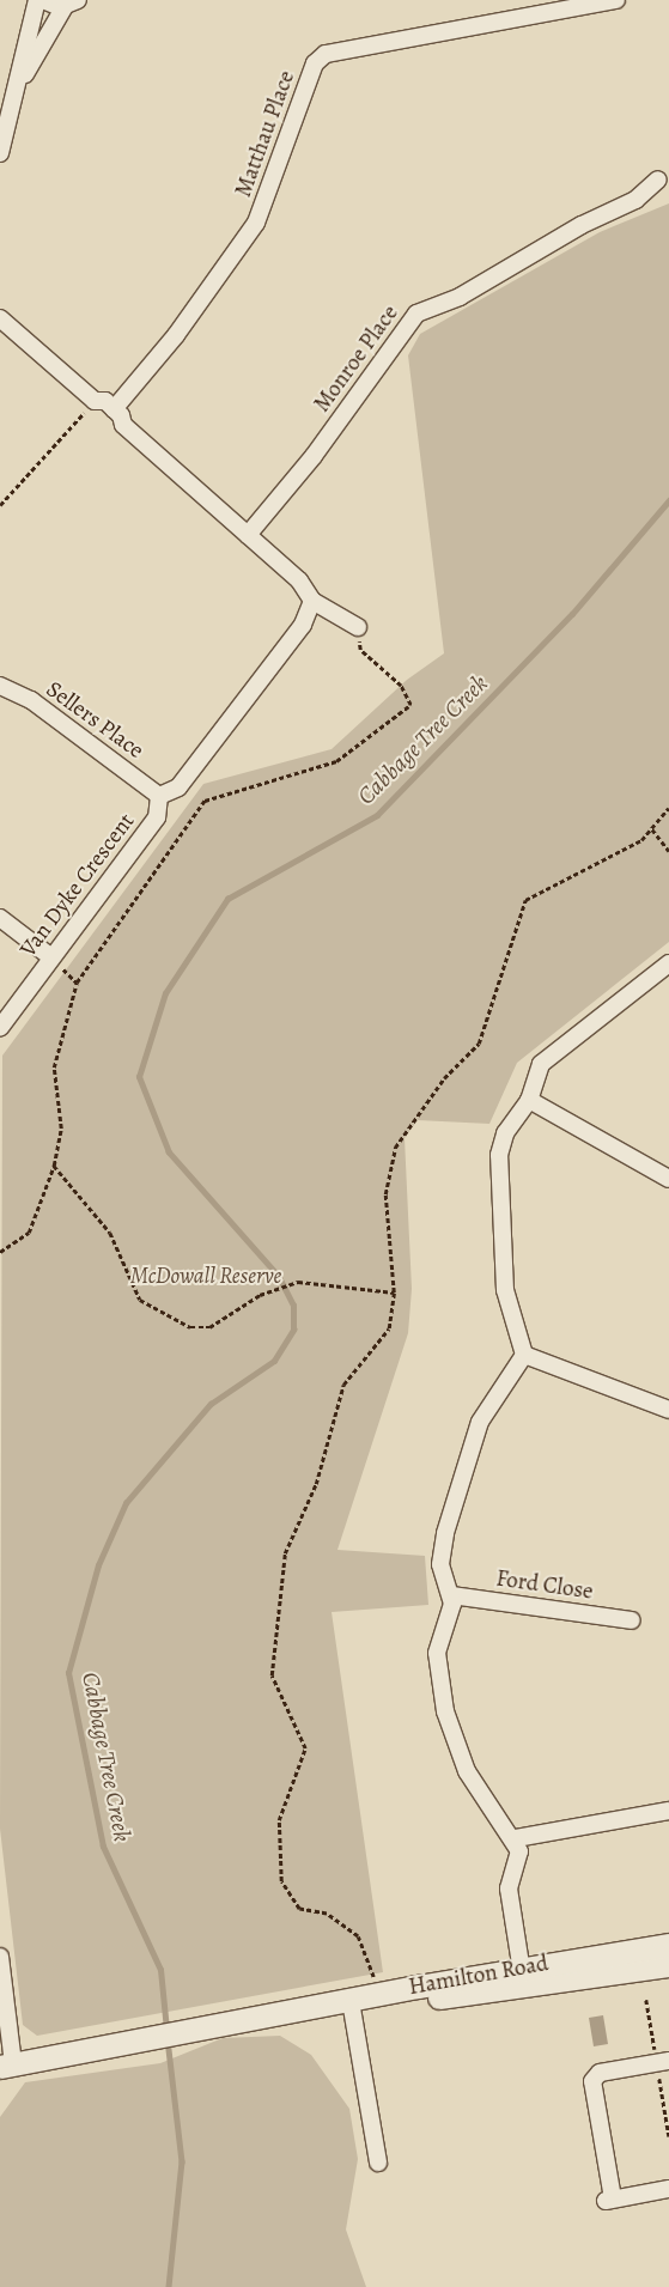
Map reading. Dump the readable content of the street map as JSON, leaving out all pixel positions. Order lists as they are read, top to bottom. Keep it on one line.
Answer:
{"streets":{"main road":["Hamilton Road"],"street":["Matthau Place","Monroe Place","Sellers Place","Van Dyke Crescent","Ford Close"]},"crossings":[["Sellers Place","Van Dyke Crescent"]],"water":["Cabbage Tree Creek"],"parks":["McDowall Reserve"]}
